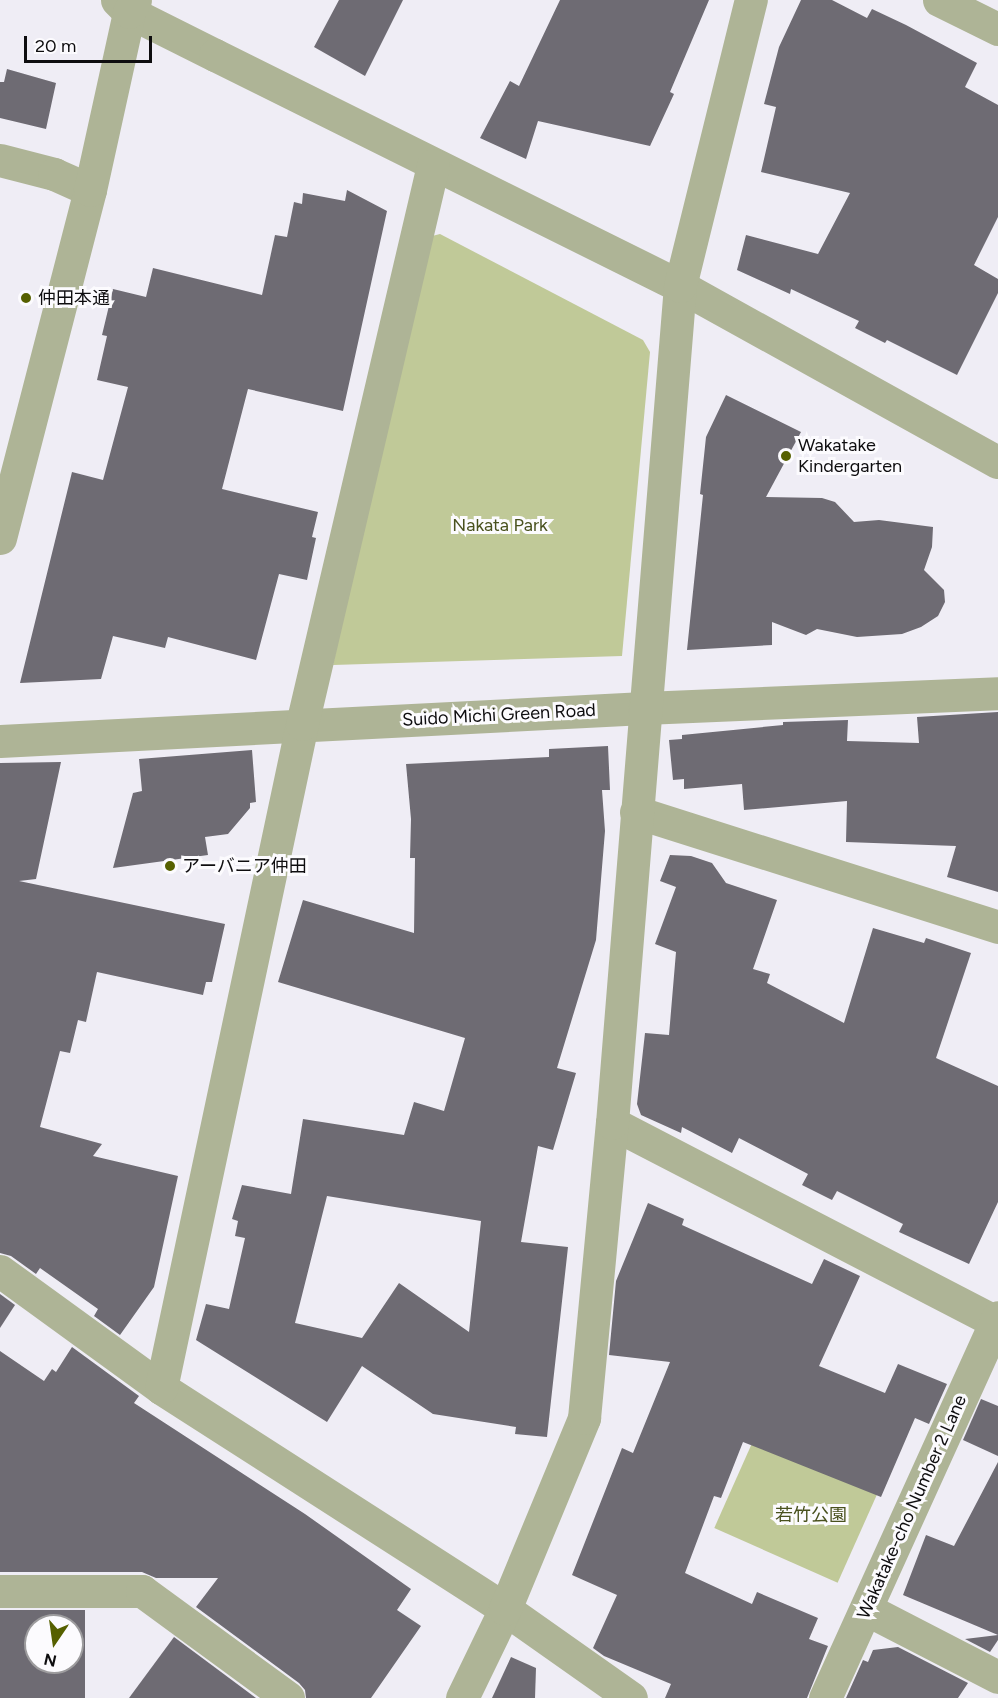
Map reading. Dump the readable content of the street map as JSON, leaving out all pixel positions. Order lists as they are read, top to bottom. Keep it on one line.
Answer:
{"streets":{"street":["Suido Michi Green Road","Wakatake-cho Number 2 Lane"]},"parks":["Nakata Park","若竹公園"],"places":["仲田本通","Wakatake Kindergarten","アーバニア仲田"],"scale_bar":"20 m","north":"bottom"}
